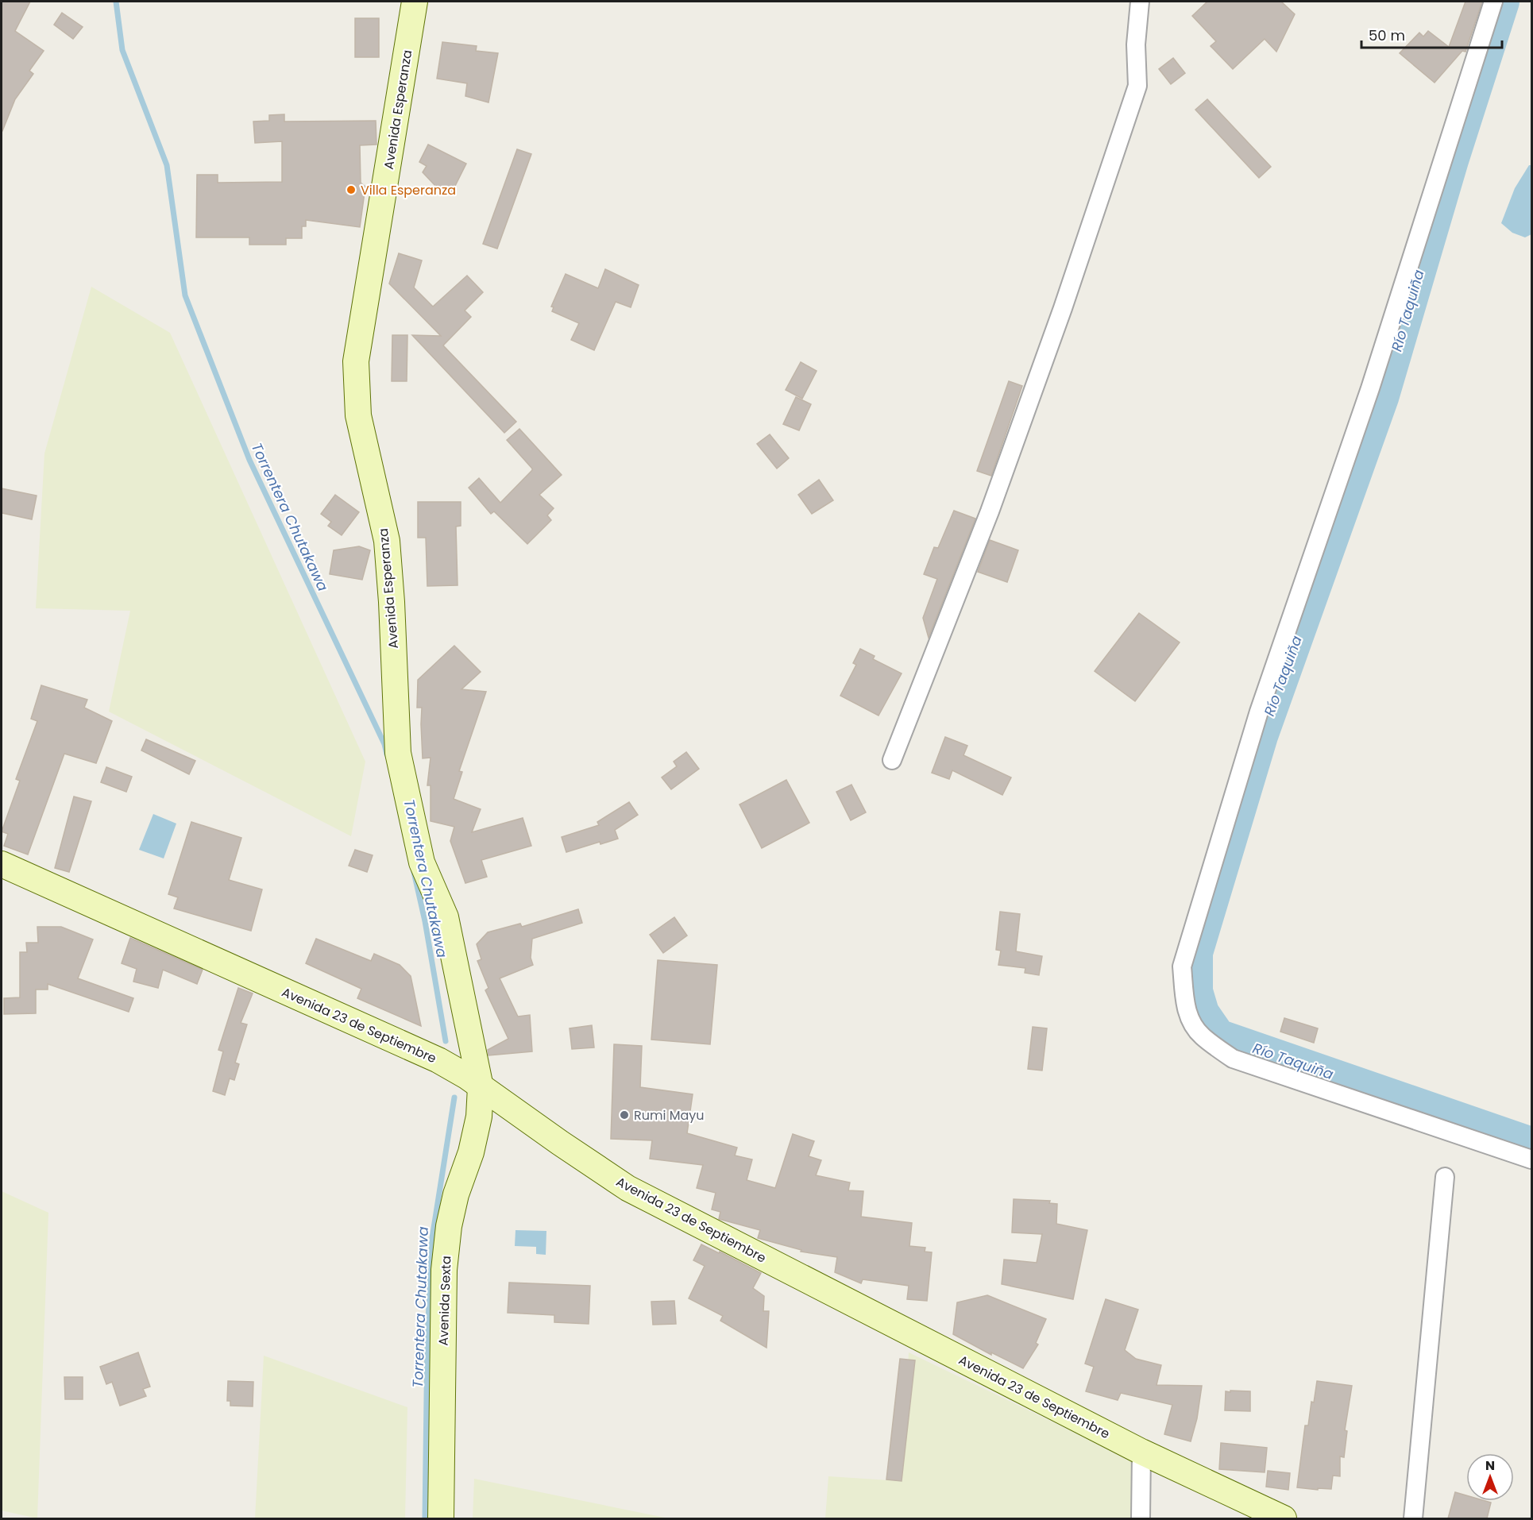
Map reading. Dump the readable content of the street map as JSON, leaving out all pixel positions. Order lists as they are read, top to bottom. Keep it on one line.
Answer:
{"streets":{"main road":["Avenida Esperanza","Avenida 23 de Septiembre","Avenida Sexta"]},"crossings":[["Avenida Esperanza","Avenida 23 de Septiembre"],["Avenida Esperanza","Avenida Sexta"],["Avenida 23 de Septiembre","Avenida Sexta"]],"water":["Río Taquiña","Torrentera Chutakawa"],"places":["Villa Esperanza","Rumi Mayu"],"scale_bar":"50 m","north":"top"}
